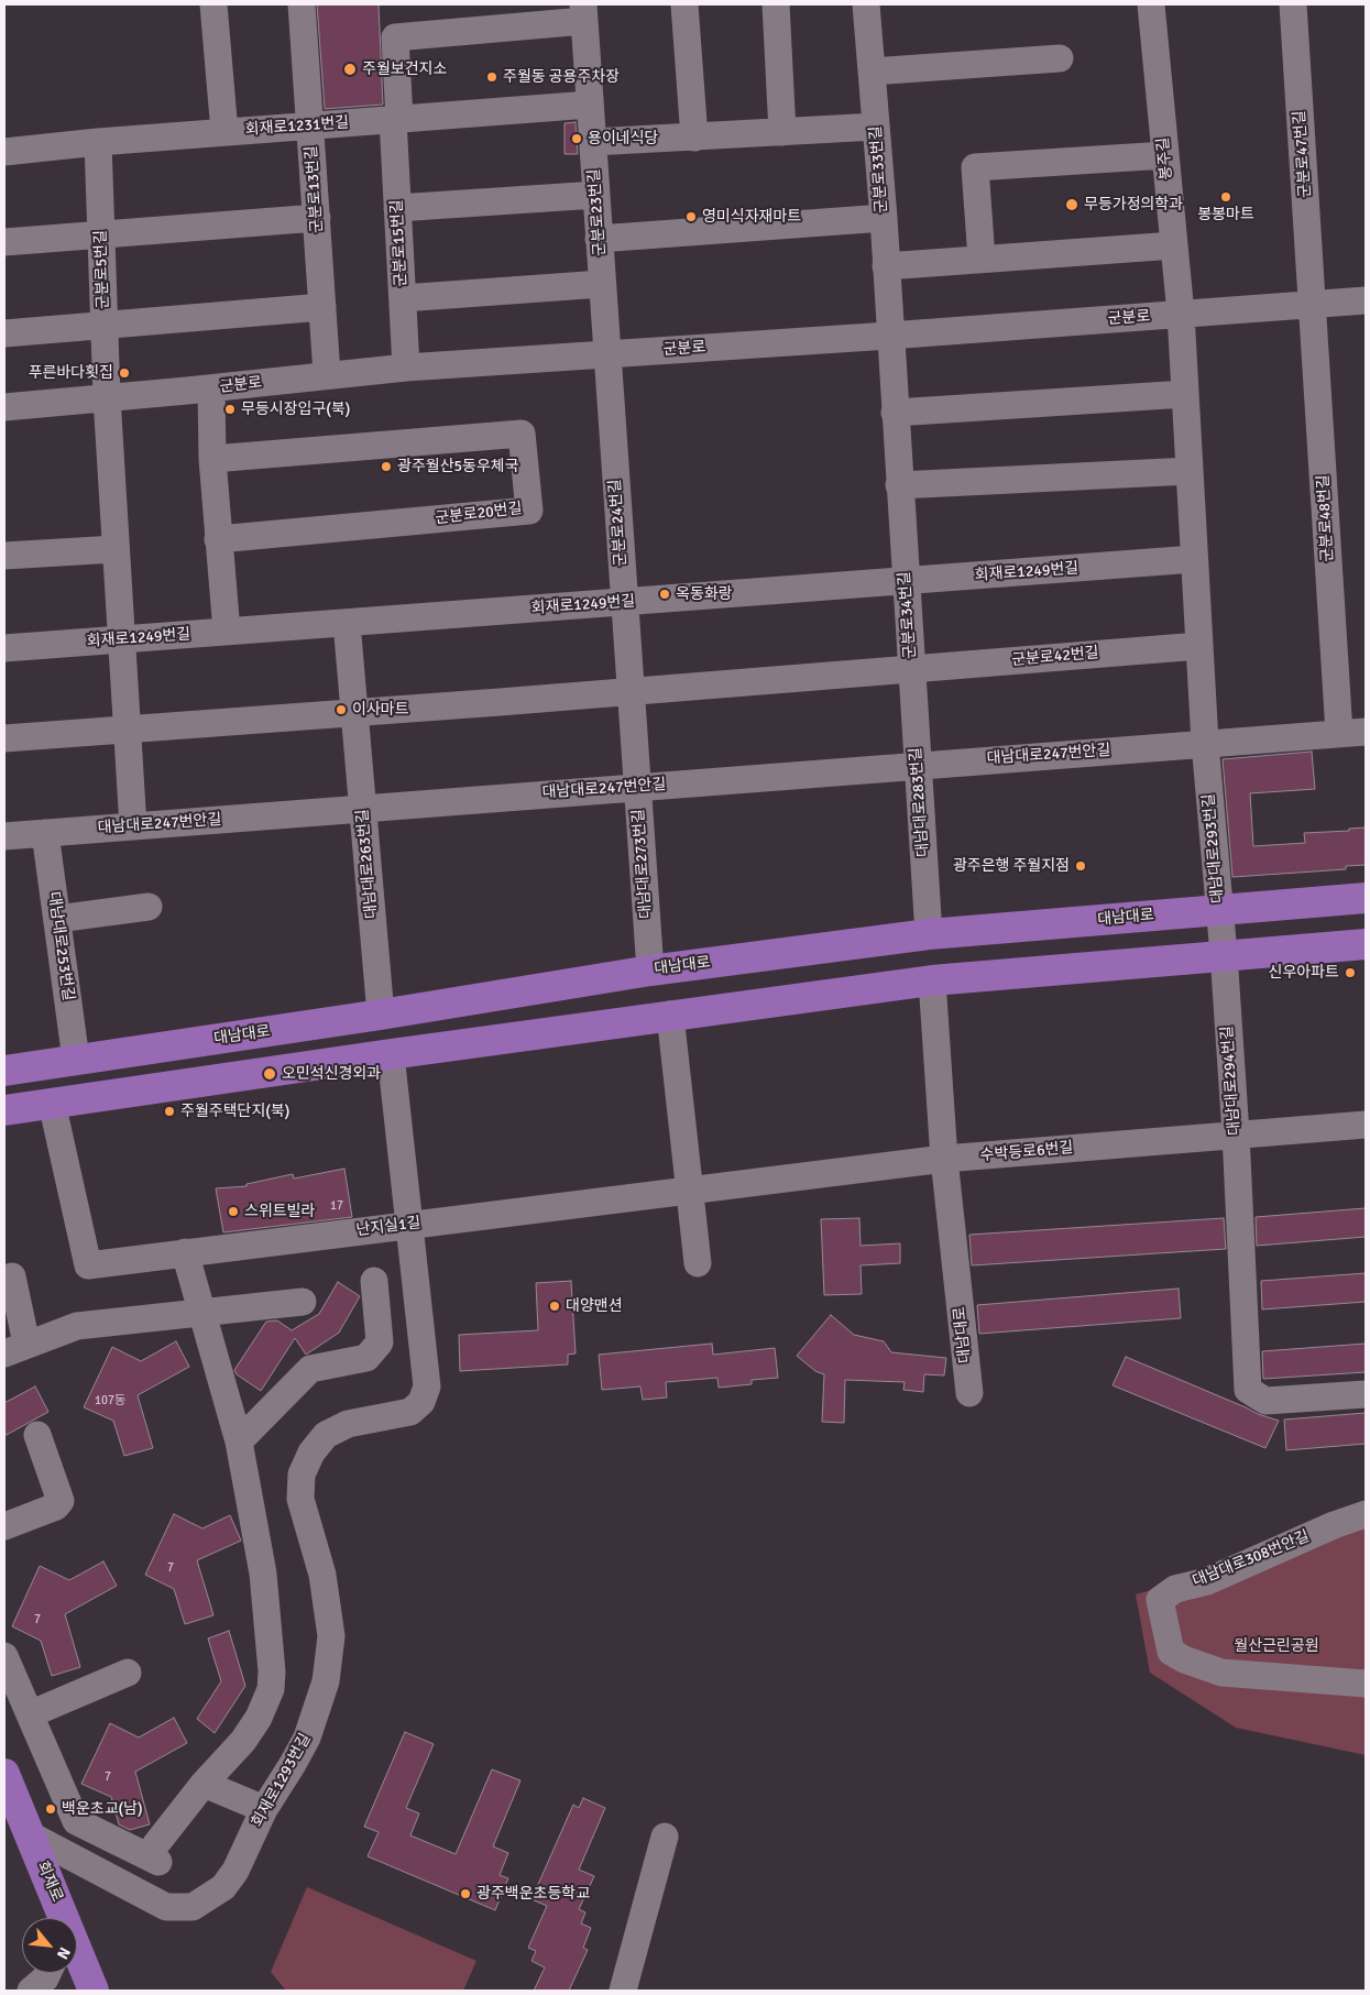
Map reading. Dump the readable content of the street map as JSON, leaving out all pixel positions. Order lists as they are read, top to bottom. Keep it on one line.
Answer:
{"streets":{"main road":["대남대로","회재로"],"street":["회재로1231번길","군분로47번길","봉주길","군분로33번길","군분로13번길","군분로23번길","군분로15번길","군분로5번길","군분로","군분로20번길","군분로48번길","군분로24번길","회재로1249번길","군분로34번길","군분로42번길","대남대로247번안길","대남대로283번길","대남대로293번길","대남대로263번길","대남대로273번길","대남대로253번길","대남대로294번길","수박등로6번길","난지실1길","대남대로308번안길","회재로1293번길"]},"crossings":[["회재로1231번길","군분로13번길"],["회재로1231번길","군분로23번길"],["회재로1231번길","군분로15번길"],["회재로1231번길","군분로5번길"],["군분로47번길","군분로"],["군분로47번길","군분로48번길"],["봉주길","군분로"],["군분로33번길","군분로"],["군분로33번길","군분로34번길"],["군분로13번길","군분로"],["군분로23번길","군분로15번길"],["군분로23번길","군분로"],["군분로23번길","군분로24번길"],["군분로15번길","군분로"],["군분로5번길","군분로"],["군분로5번길","회재로1249번길"],["군분로5번길","대남대로247번안길"],["군분로","군분로48번길"],["군분로","군분로24번길"],["군분로","군분로34번길"],["군분로48번길","대남대로247번안길"],["군분로24번길","회재로1249번길"],["군분로24번길","군분로34번길"],["군분로24번길","대남대로273번길"],["회재로1249번길","군분로34번길"],["회재로1249번길","대남대로263번길"],["군분로34번길","군분로42번길"],["군분로34번길","대남대로283번길"],["군분로34번길","대남대로273번길"],["군분로42번길","대남대로283번길"],["대남대로247번안길","대남대로283번길"],["대남대로247번안길","대남대로293번길"],["대남대로247번안길","대남대로263번길"],["대남대로247번안길","대남대로273번길"],["대남대로247번안길","대남대로253번길"],["대남대로283번길","대남대로"],["대남대로293번길","대남대로"],["대남대로293번길","대남대로294번길"],["대남대로263번길","대남대로"],["대남대로273번길","대남대로"],["대남대로","대남대로253번길"],["대남대로","수박등로6번길"],["대남대로294번길","수박등로6번길"],["수박등로6번길","난지실1길"],["난지실1길","회재로1293번길"],["회재로1293번길","회재로"]],"parks":["월산근린공원"],"places":["주월보건지소","주월동 공용주차장","용이네식당","봉봉마트","무등가정의학과","영미식자재마트","푸른바다횟집","무등시장입구(북)","광주월산5동우체국","옥동화랑","이사마트","광주은행 주월지점","신우아파트","오민석신경외과","주월주택단지(북)","스위트빌라","대양맨션","백운초교(남)","광주백운초등학교"],"house_numbers":["17","107동","7","7","7"],"north":"bottom right"}
